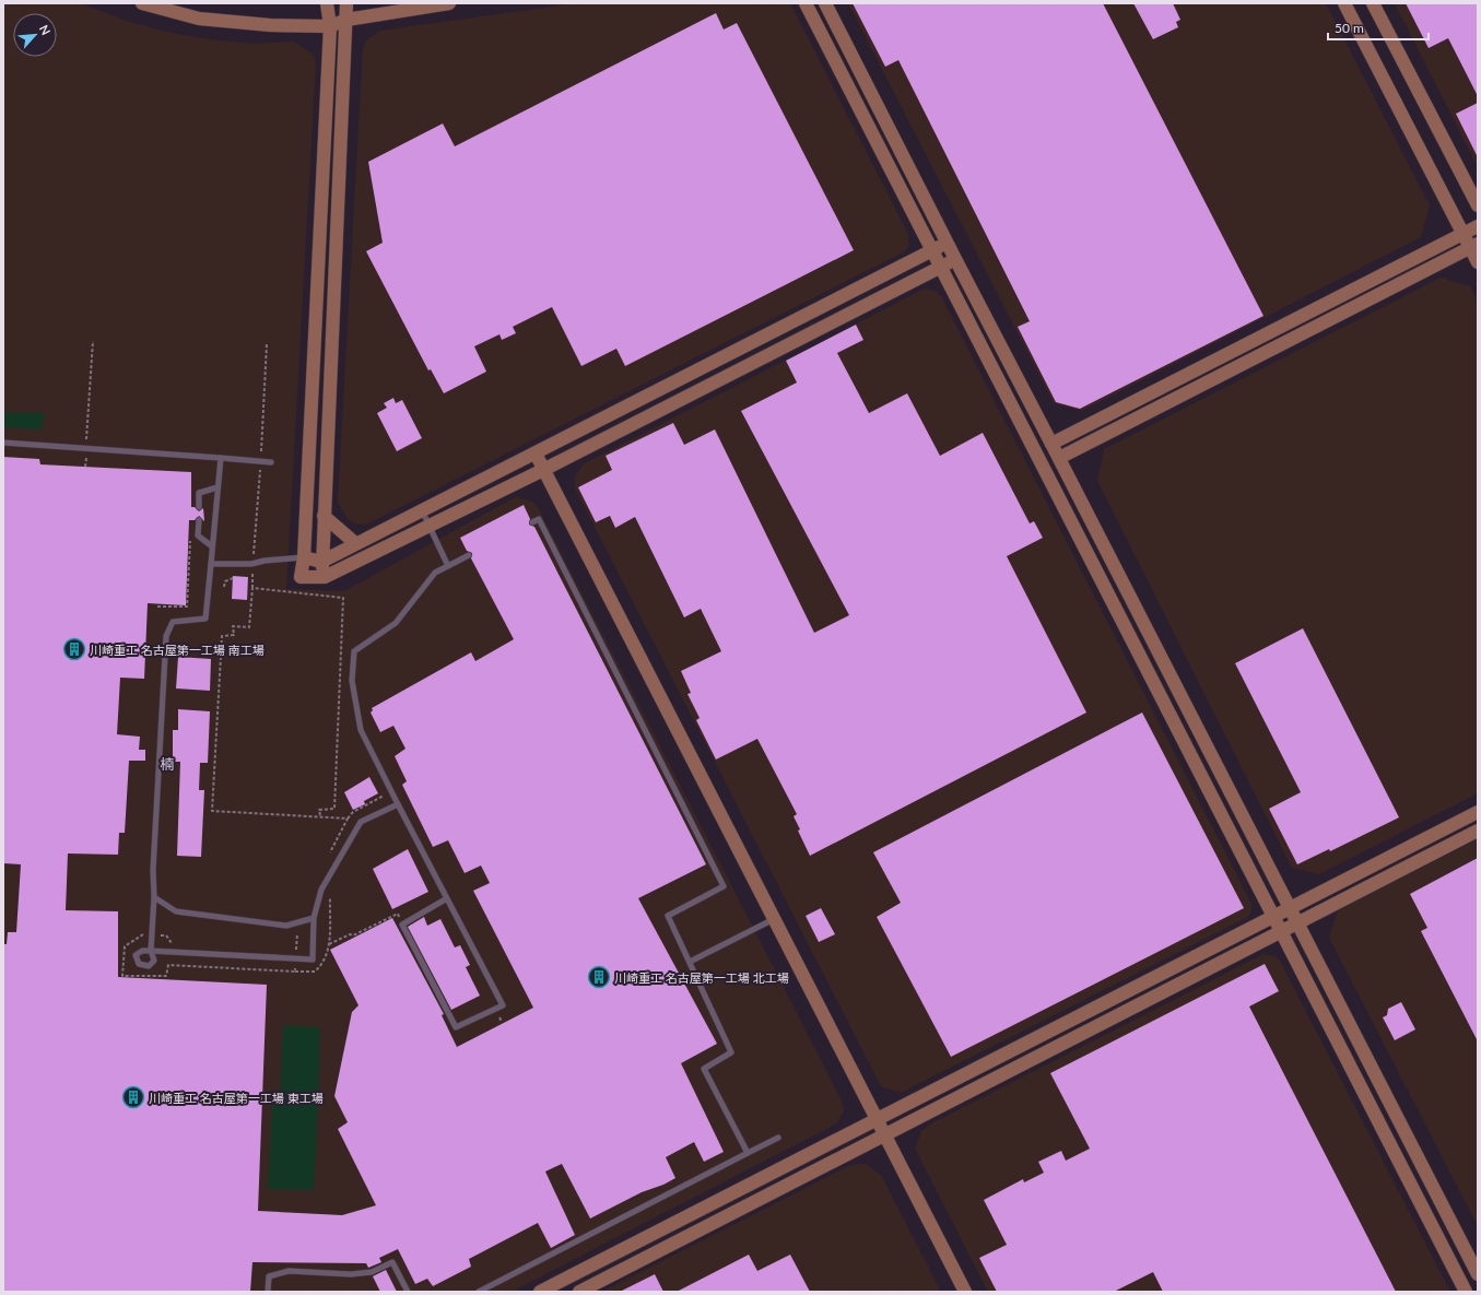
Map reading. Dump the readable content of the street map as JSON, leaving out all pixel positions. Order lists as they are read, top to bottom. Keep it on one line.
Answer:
{"districts":["楠"],"places":{"building":["川崎重工 名古屋第一工場 南工場","川崎重工 名古屋第一工場 北工場","川崎重工 名古屋第一工場 東工場"]},"scale_bar":"50 m","north":"top right"}
